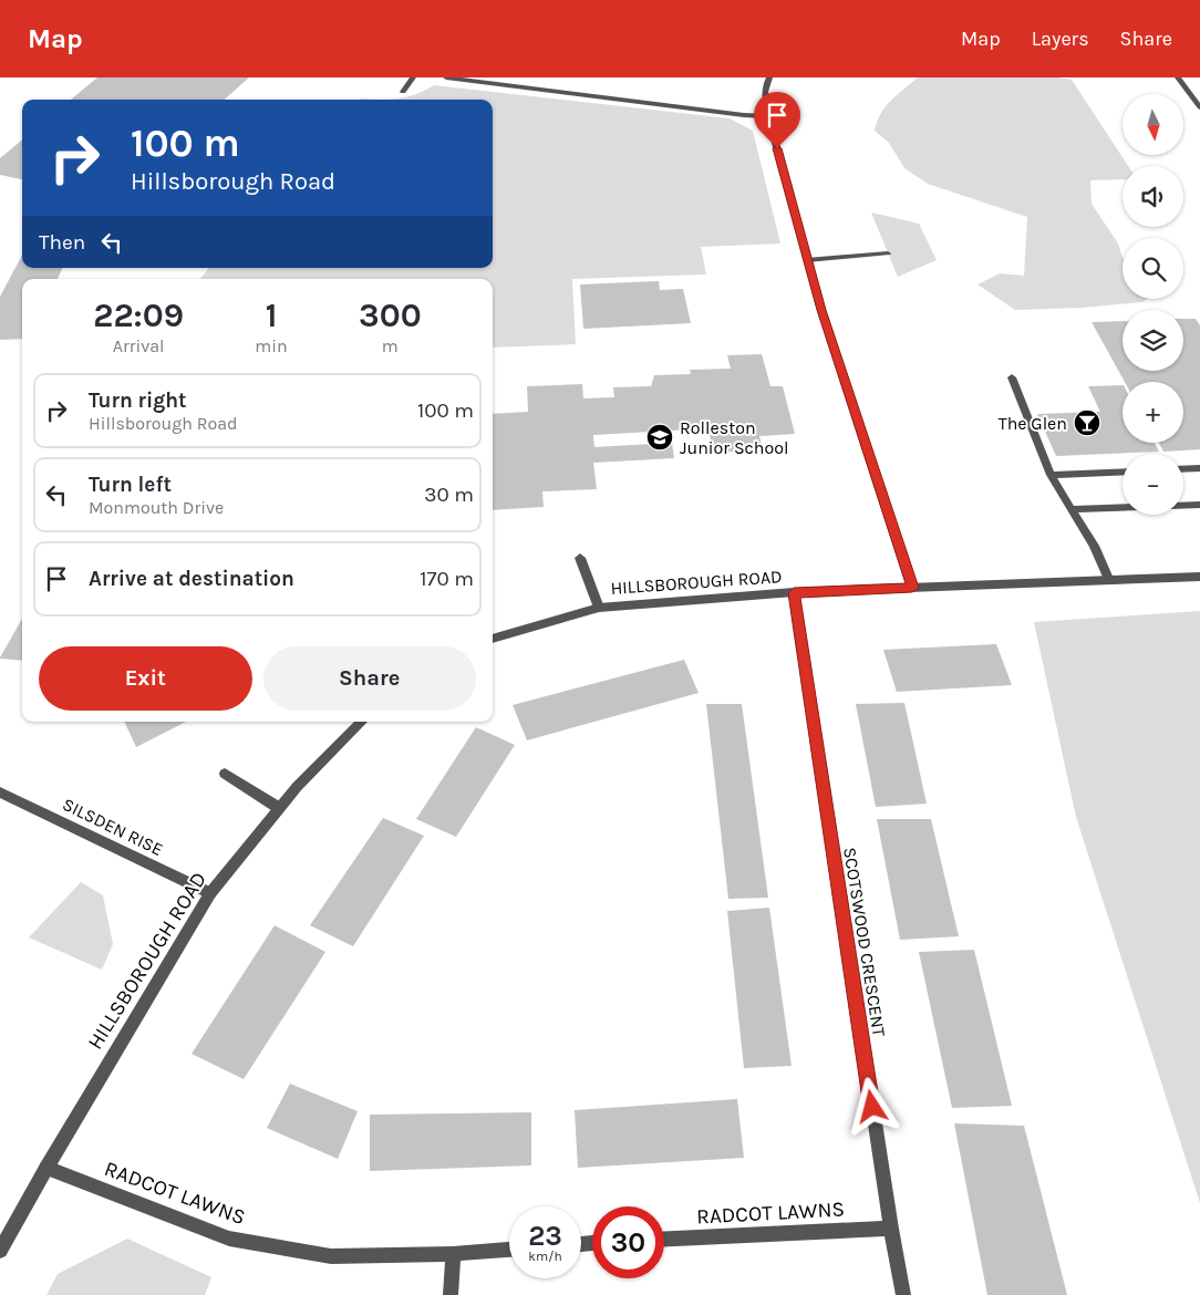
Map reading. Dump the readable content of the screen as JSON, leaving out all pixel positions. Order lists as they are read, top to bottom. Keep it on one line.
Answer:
{"streets":{"street":["HILLSBOROUGH ROAD","SILSDEN RISE","SCOTSWOOD CRESCENT","RADCOT LAWNS"]},"crossings":[["HILLSBOROUGH ROAD","SILSDEN RISE"],["HILLSBOROUGH ROAD","SCOTSWOOD CRESCENT"],["HILLSBOROUGH ROAD","RADCOT LAWNS"],["SCOTSWOOD CRESCENT","RADCOT LAWNS"]],"places":{"bar":["The Glen"],"school or university":["Rolleston Junior School"]},"north":"bottom","page":{"header":"Map","nav":["Map","Layers","Share"],"map_buttons":["+","−"],"turn":["100 m","Hillsborough Road"],"then":"Then","eta":["22:09","Arrival","1","min","300","m"],"list":[{"name":"Turn right","note":"Hillsborough Road","value":"100 m"},{"name":"Turn left","note":"Monmouth Drive","value":"30 m"},{"name":"Arrive at destination","value":"170 m"}],"buttons":["Exit","Share"],"speed":"23 km/h","limit":"30"}}
